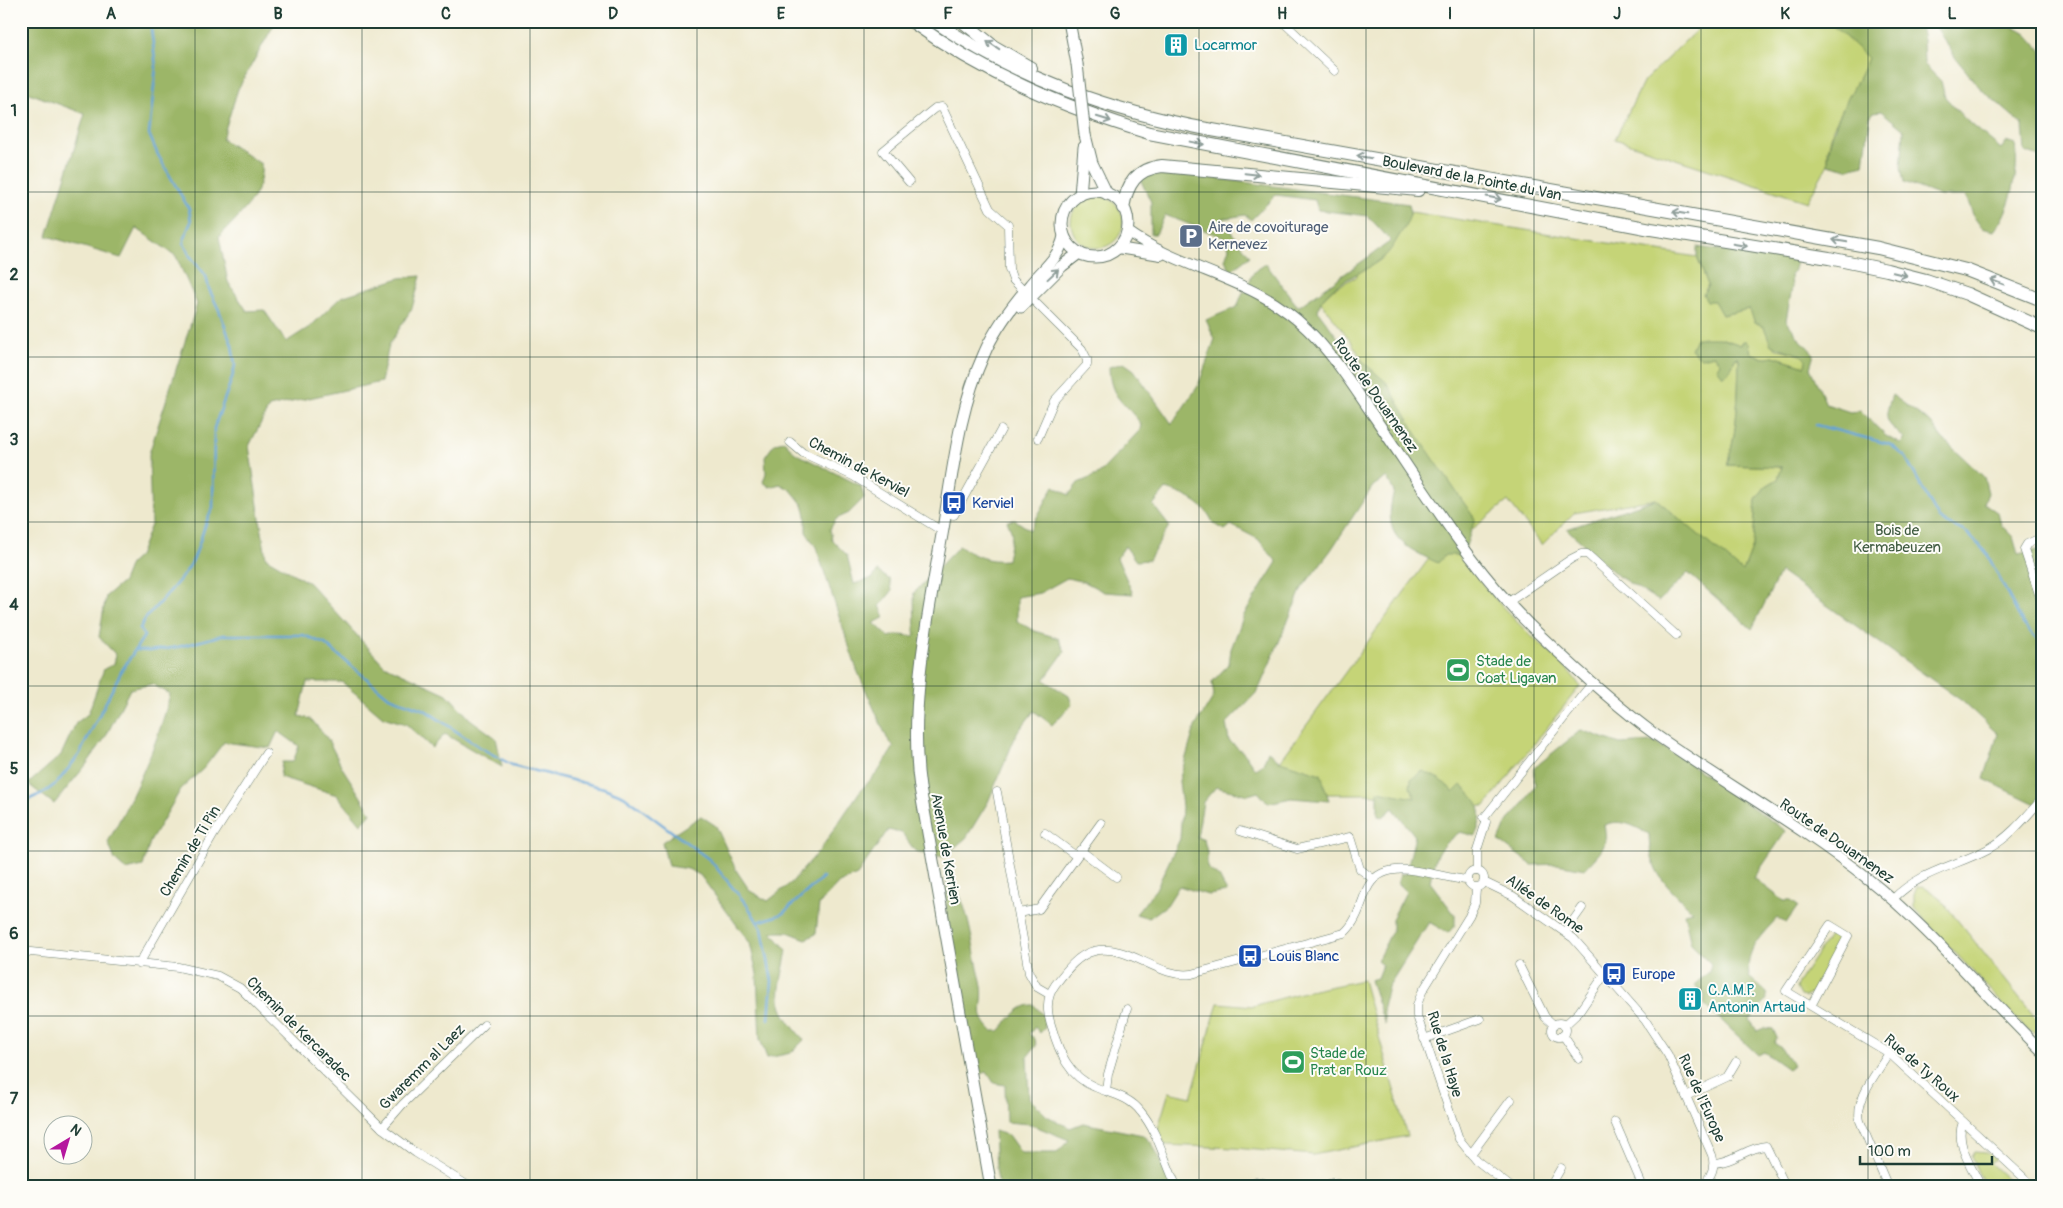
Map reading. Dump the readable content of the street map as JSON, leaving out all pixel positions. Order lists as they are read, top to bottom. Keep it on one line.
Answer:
{"streets":{"highway":["Boulevard de la Pointe du Van"],"main road":["Route de Douarnenez","Avenue de Kerrien"],"street":["Chemin de Kerviel","Chemin de Ti Pin","Allée de Rome","Chemin de Kercaradec","Rue de la Haye","Gwaremm al Laez","Rue de Ty Roux","Rue de l'Europe"]},"crossings":[["Route de Douarnenez","Avenue de Kerrien"],["Chemin de Kerviel","Avenue de Kerrien"],["Chemin de Ti Pin","Chemin de Kercaradec"],["Allée de Rome","Rue de la Haye"],["Allée de Rome","Rue de l'Europe"],["Chemin de Kercaradec","Gwaremm al Laez"]],"parks":["Bois de Kermabeuzen"],"places":{"building":["Locarmor","C.A.M.P. Antonin Artaud"],"parking":["Aire de covoiturage Kernevez"],"bus stop":["Kerviel","Louis Blanc","Europe"],"sports":["Stade de Coat Ligavan","Stade de Prat ar Rouz"]},"scale_bar":"100 m","north":"top right","grid":{"columns":["A","B","C","D","E","F","G","H","I","J","K","L"],"rows":["1","2","3","4","5","6","7"]}}
